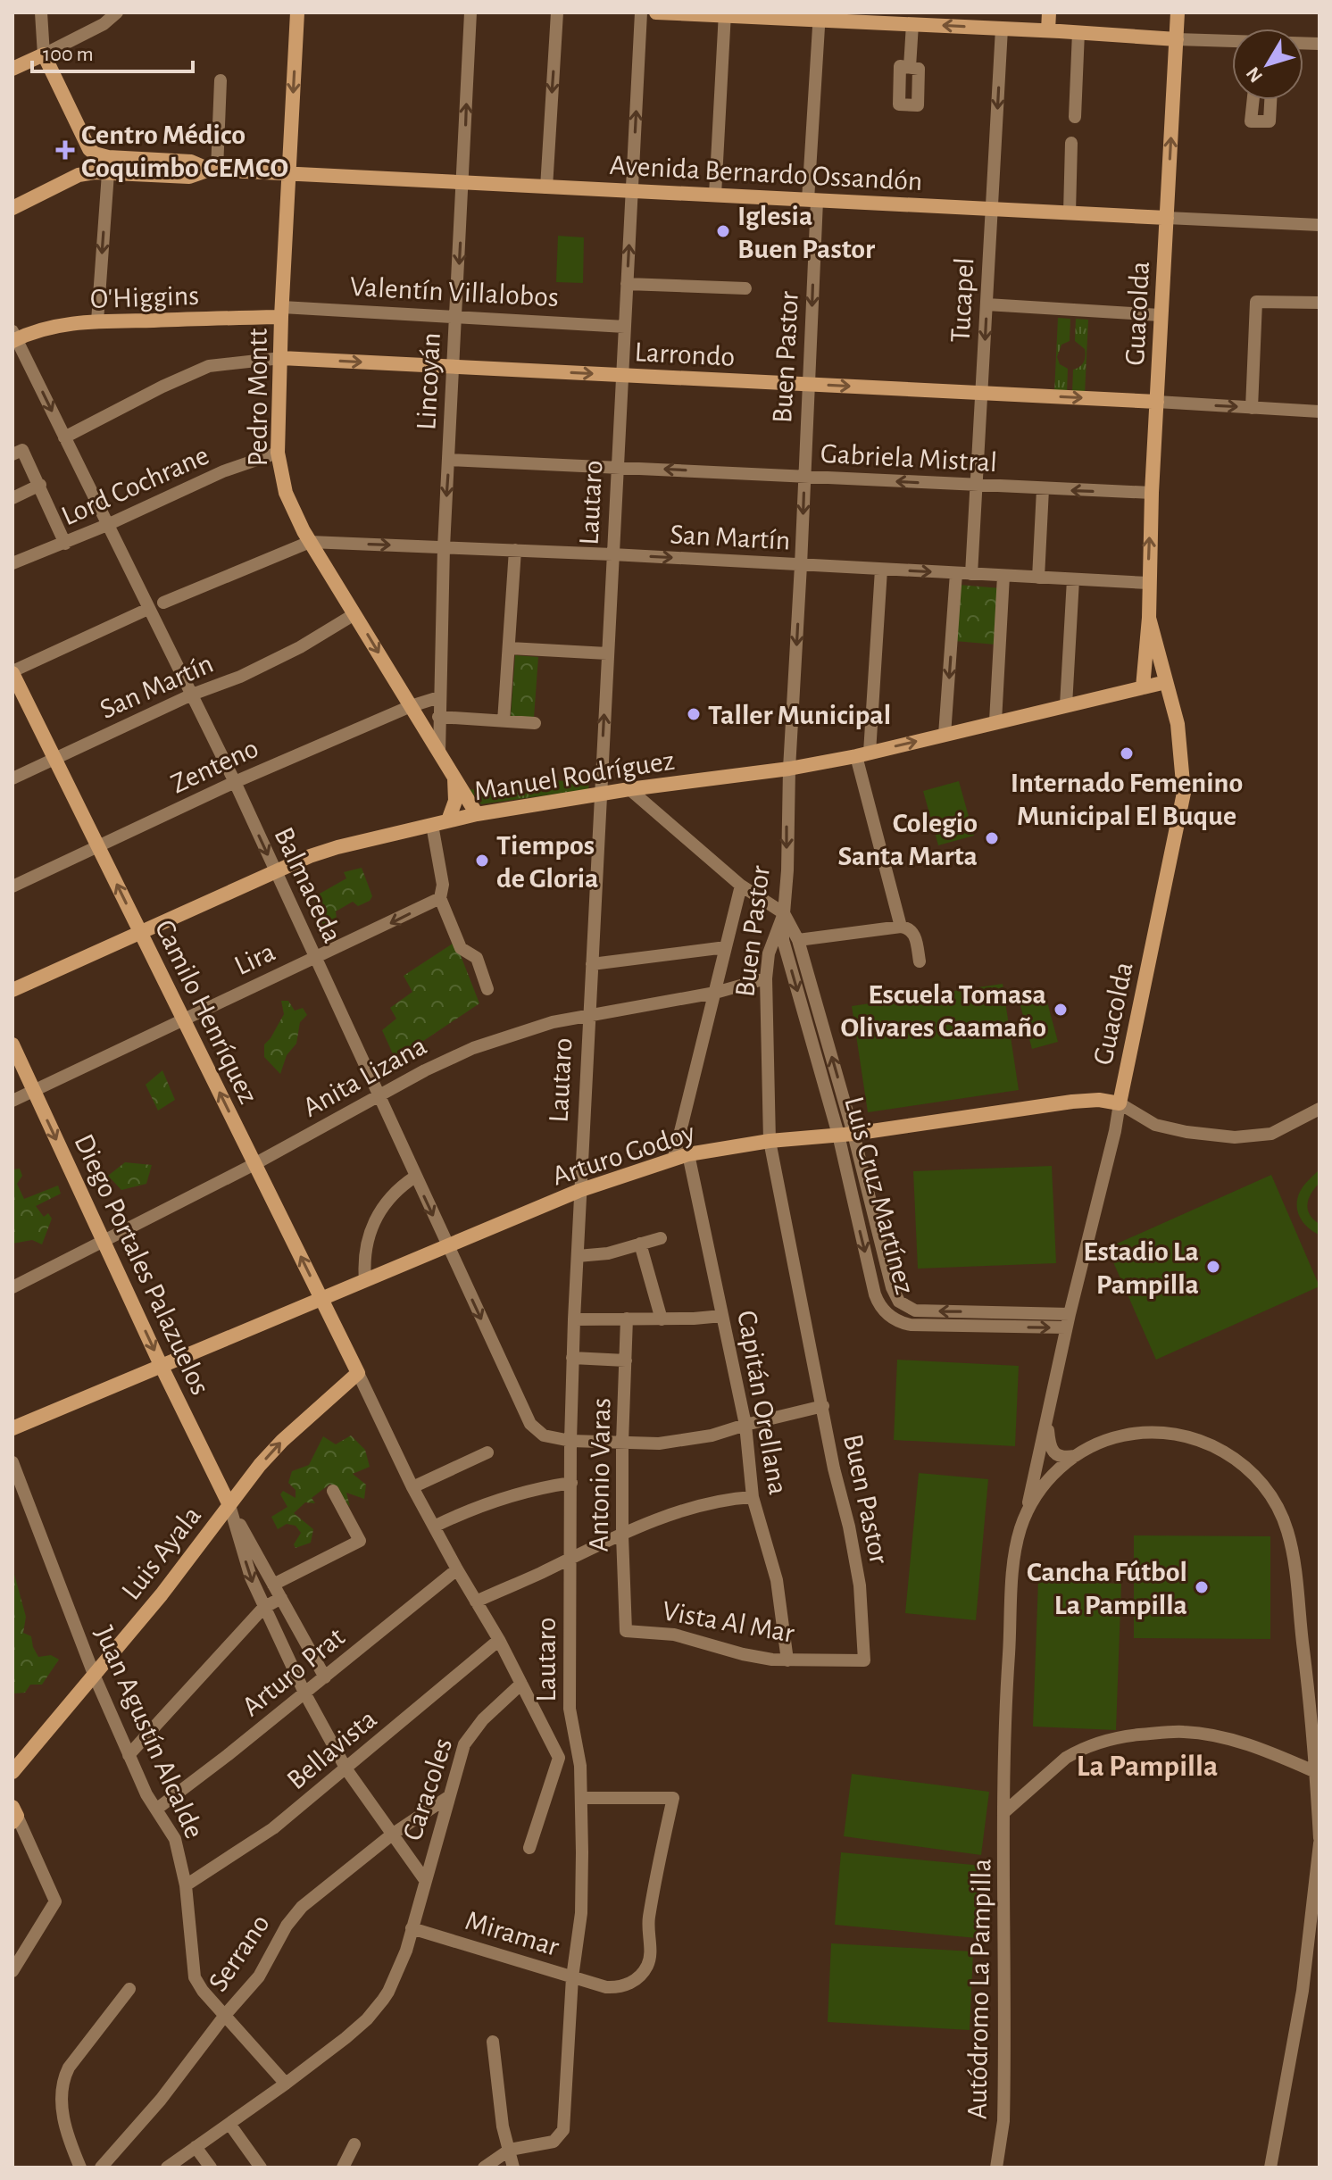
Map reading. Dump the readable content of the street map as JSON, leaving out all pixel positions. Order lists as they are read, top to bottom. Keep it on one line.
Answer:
{"streets":{"street":["Avenida Bernardo Ossandón","Valentín Villalobos","O'Higgins","Tucapel","Guacolda","Larrondo","Buen Pastor","Lincoyán","Pedro Montt","Gabriela Mistral","Lord Cochrane","Lautaro","San Martín","Zenteno","Manuel Rodríguez","Balmaceda","Lira","Camilo Henríquez","Anita Lizana","Arturo Godoy","Luis Cruz Martínez","Diego Portales Palazuelos","Capitán Orellana","Antonio Varas","Luis Ayala","Vista Al Mar","Arturo Prat","Juan Agustín Alcalde","Bellavista","Caracoles","Miramar","Serrano","Autódromo La Pampilla"]},"crossings":[["Avenida Bernardo Ossandón","Tucapel"],["Avenida Bernardo Ossandón","Guacolda"],["Avenida Bernardo Ossandón","Buen Pastor"],["Avenida Bernardo Ossandón","Lincoyán"],["Avenida Bernardo Ossandón","Pedro Montt"],["Avenida Bernardo Ossandón","Lautaro"],["Valentín Villalobos","O'Higgins"],["Valentín Villalobos","Lincoyán"],["Valentín Villalobos","Pedro Montt"],["Valentín Villalobos","Lautaro"],["O'Higgins","Pedro Montt"],["O'Higgins","Balmaceda"],["Tucapel","Larrondo"],["Tucapel","Gabriela Mistral"],["Tucapel","San Martín"],["Guacolda","Larrondo"],["Guacolda","Gabriela Mistral"],["Guacolda","San Martín"],["Guacolda","Manuel Rodríguez"],["Guacolda","Arturo Godoy"],["Guacolda","Luis Cruz Martínez"],["Guacolda","Autódromo La Pampilla"],["Larrondo","Buen Pastor"],["Larrondo","Lincoyán"],["Larrondo","Pedro Montt"],["Larrondo","Lautaro"],["Larrondo","Balmaceda"],["Buen Pastor","Gabriela Mistral"],["Buen Pastor","San Martín"],["Buen Pastor","Manuel Rodríguez"],["Buen Pastor","Anita Lizana"],["Buen Pastor","Arturo Godoy"],["Buen Pastor","Luis Cruz Martínez"],["Buen Pastor","Vista Al Mar"],["Lincoyán","Pedro Montt"],["Lincoyán","Gabriela Mistral"],["Lincoyán","San Martín"],["Lincoyán","Zenteno"],["Pedro Montt","Lord Cochrane"],["Pedro Montt","San Martín"],["Pedro Montt","Zenteno"],["Pedro Montt","Manuel Rodríguez"],["Gabriela Mistral","Lautaro"],["Lord Cochrane","Balmaceda"],["Lautaro","San Martín"],["Lautaro","Manuel Rodríguez"],["Lautaro","Balmaceda"],["Lautaro","Anita Lizana"],["Lautaro","Arturo Godoy"],["Lautaro","Miramar"],["San Martín","Balmaceda"],["San Martín","Camilo Henríquez"],["Zenteno","Balmaceda"],["Zenteno","Camilo Henríquez"],["Manuel Rodríguez","Balmaceda"],["Manuel Rodríguez","Camilo Henríquez"],["Manuel Rodríguez","Luis Cruz Martínez"],["Balmaceda","Lira"],["Balmaceda","Anita Lizana"],["Balmaceda","Arturo Godoy"],["Lira","Camilo Henríquez"],["Lira","Diego Portales Palazuelos"],["Camilo Henríquez","Anita Lizana"],["Camilo Henríquez","Arturo Godoy"],["Camilo Henríquez","Luis Ayala"],["Anita Lizana","Diego Portales Palazuelos"],["Anita Lizana","Capitán Orellana"],["Arturo Godoy","Luis Cruz Martínez"],["Arturo Godoy","Diego Portales Palazuelos"],["Arturo Godoy","Capitán Orellana"],["Luis Cruz Martínez","Capitán Orellana"],["Diego Portales Palazuelos","Luis Ayala"],["Diego Portales Palazuelos","Arturo Prat"],["Diego Portales Palazuelos","Bellavista"],["Diego Portales Palazuelos","Caracoles"],["Diego Portales Palazuelos","Serrano"],["Capitán Orellana","Vista Al Mar"],["Antonio Varas","Vista Al Mar"],["Luis Ayala","Juan Agustín Alcalde"],["Arturo Prat","Juan Agustín Alcalde"],["Juan Agustín Alcalde","Bellavista"],["Juan Agustín Alcalde","Caracoles"],["Juan Agustín Alcalde","Serrano"],["Caracoles","Miramar"],["Caracoles","Serrano"]],"one_way":["Larrondo","Gabriela Mistral","Balmaceda","Camilo Henríquez","Diego Portales Palazuelos"],"districts":["La Pampilla"],"places":{"health":["Centro Médico Coquimbo CEMCO"],"other":["Iglesia Buen Pastor","Taller Municipal","Internado Femenino Municipal El Buque","Colegio Santa Marta","Tiempos de Gloria","Escuela Tomasa Olivares Caamaño","Estadio La Pampilla","Cancha Fútbol La Pampilla"]},"scale_bar":"100 m","north":"bottom left"}
